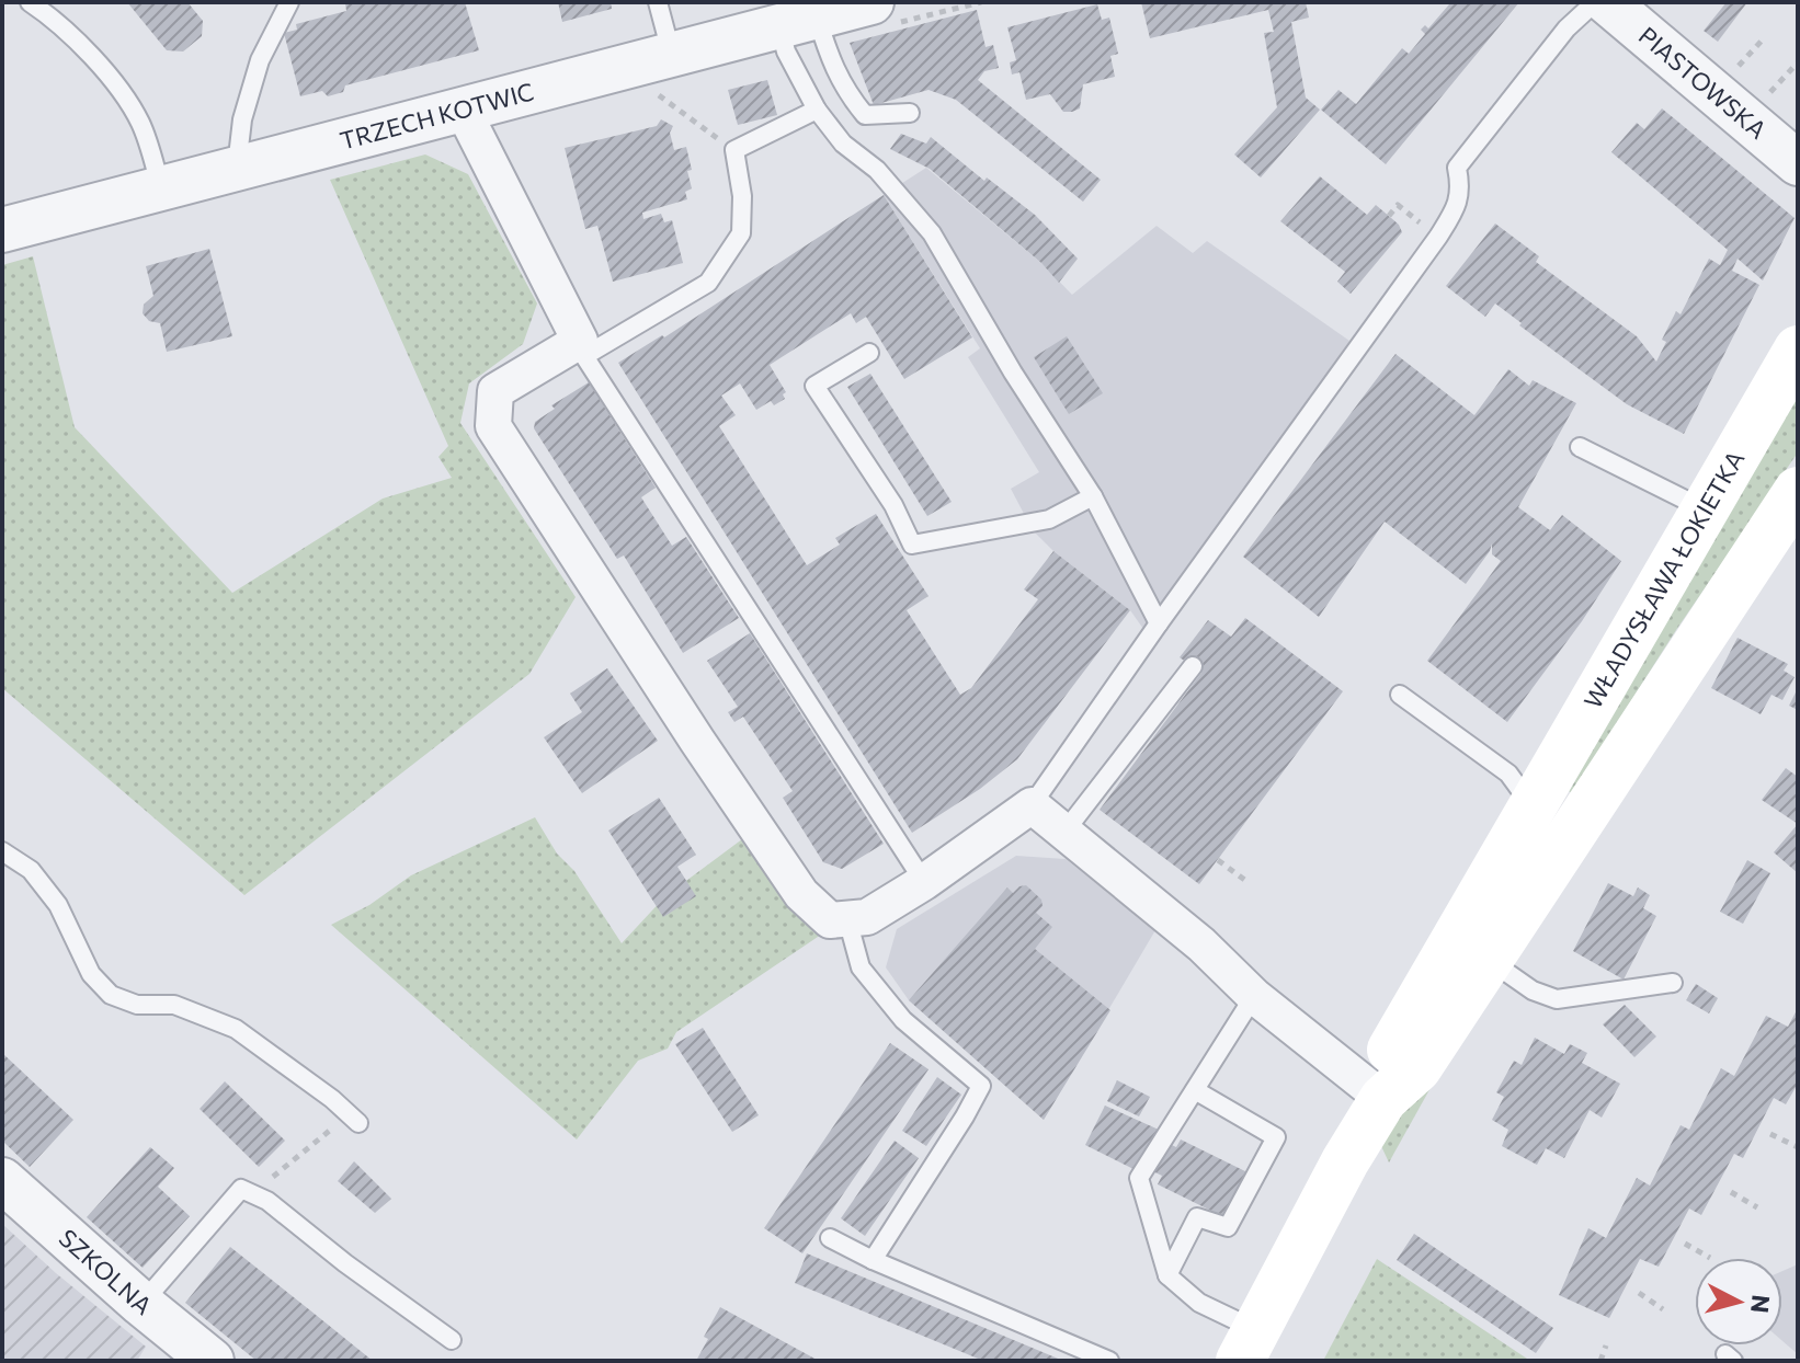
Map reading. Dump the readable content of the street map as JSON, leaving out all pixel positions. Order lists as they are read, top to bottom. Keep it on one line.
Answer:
{"streets":{"main road":["WŁADYSŁAWA ŁOKIETKA"],"street":["PIASTOWSKA","TRZECH KOTWIC","SZKOLNA"]},"north":"right"}
